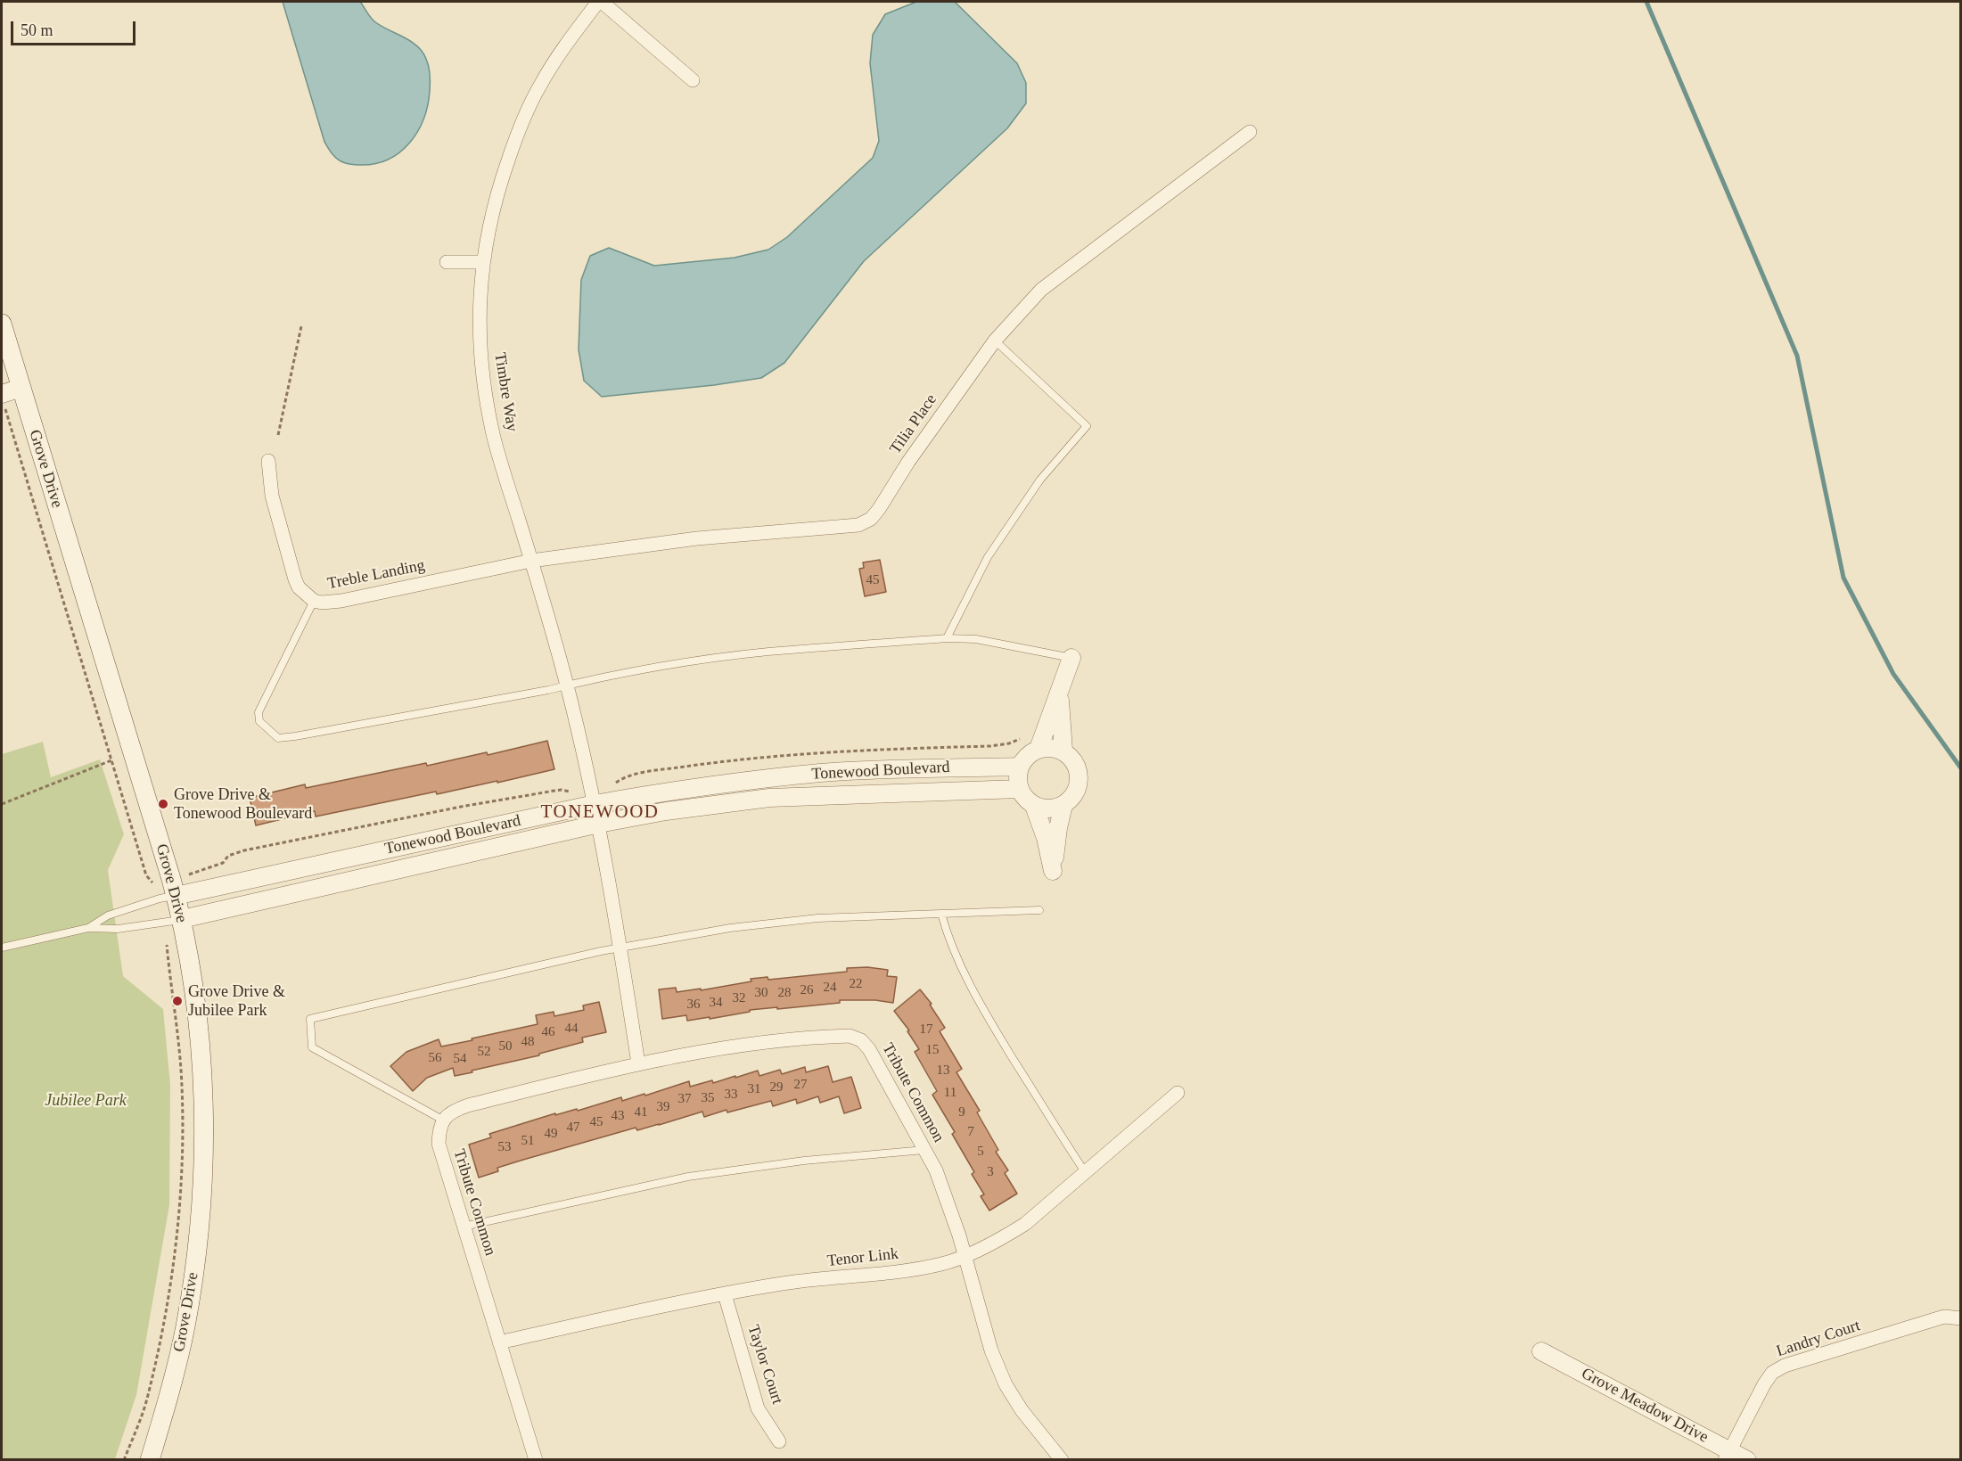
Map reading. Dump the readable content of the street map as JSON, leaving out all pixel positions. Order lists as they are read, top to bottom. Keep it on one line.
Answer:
{"streets":{"main road":["Grove Drive"],"street":["Timbre Way","Tilia Place","Treble Landing","Tonewood Boulevard","Tribute Common","Tenor Link","Landry Court","Taylor Court","Grove Meadow Drive"]},"crossings":[["Timbre Way","Tilia Place"],["Timbre Way","Treble Landing"],["Timbre Way","Tonewood Boulevard"],["Tilia Place","Treble Landing"],["Grove Drive","Tonewood Boulevard"],["Tribute Common","Tenor Link"],["Tenor Link","Taylor Court"],["Landry Court","Grove Meadow Drive"]],"districts":["TONEWOOD"],"parks":["Jubilee Park"],"places":["Grove Drive & Tonewood Boulevard","Grove Drive & Jubilee Park"],"house_numbers":["45","22","24","26","30","28","32","34","36","44","17","46","48","50","15","52","56","54","13","27","29","31","11","33","35","37","39","41","9","43","45","47","7","49","51","53","5","3"],"scale_bar":"50 m"}
